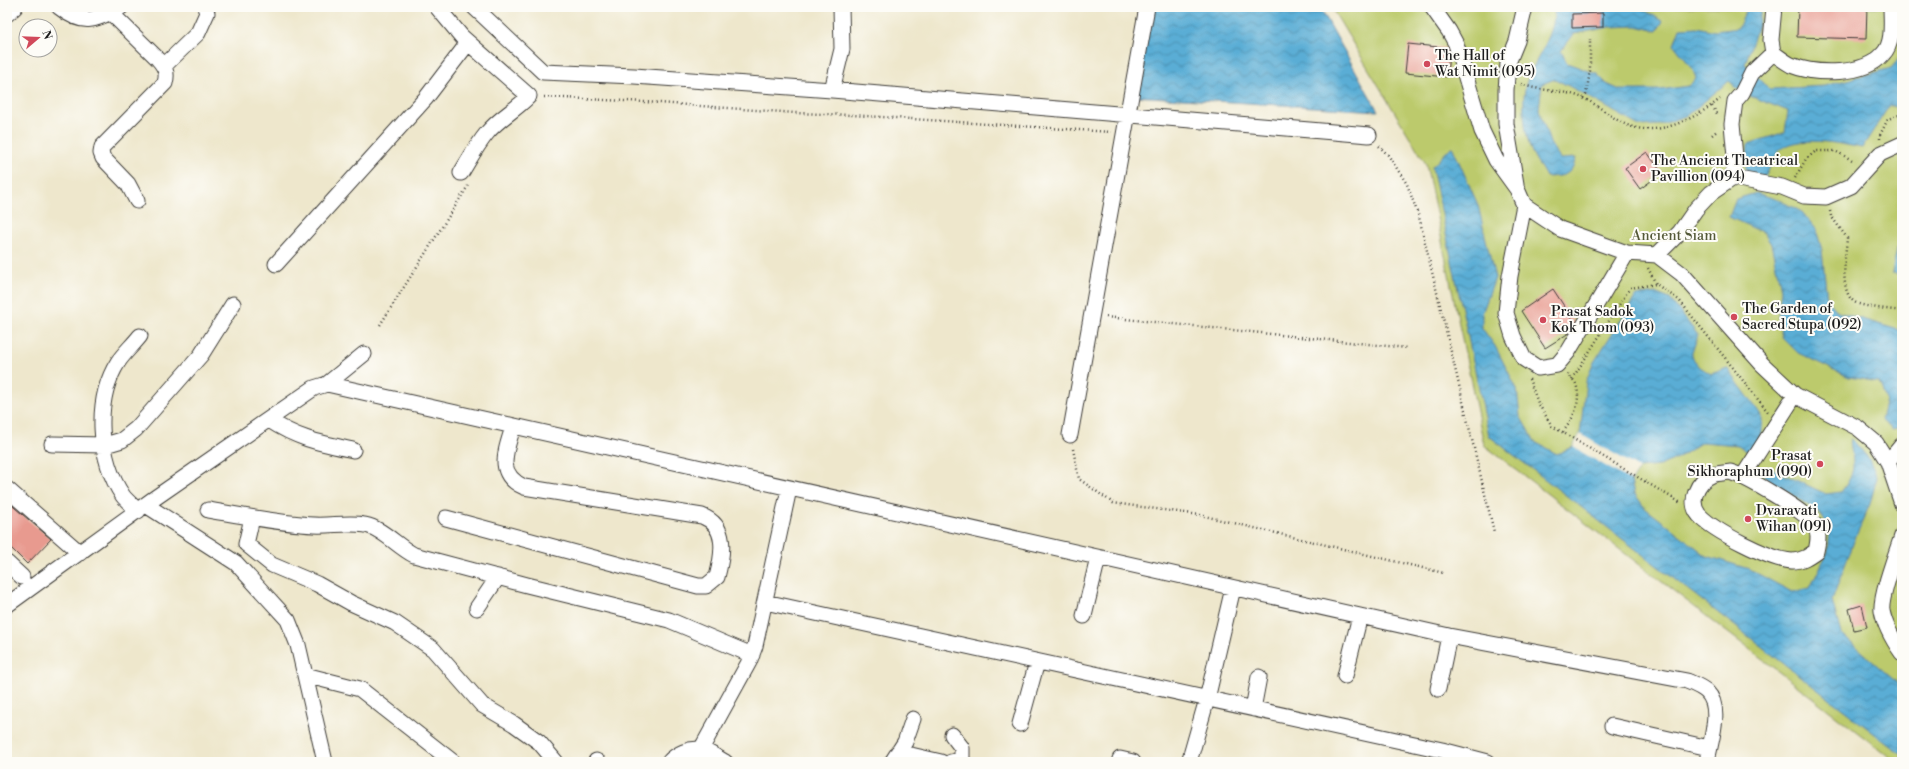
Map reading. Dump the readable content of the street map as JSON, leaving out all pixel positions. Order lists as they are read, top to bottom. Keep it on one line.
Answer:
{"parks":["Ancient Siam"],"places":["The Hall of Wat Nimit (095)","The Ancient Theatrical Pavillion (094)","The Garden of Sacred Stupa (092)","Prasat Sadok Kok Thom (093)","Prasat Sikhoraphum (090)","Dvaravati Wihan (091)"],"north":"right"}
